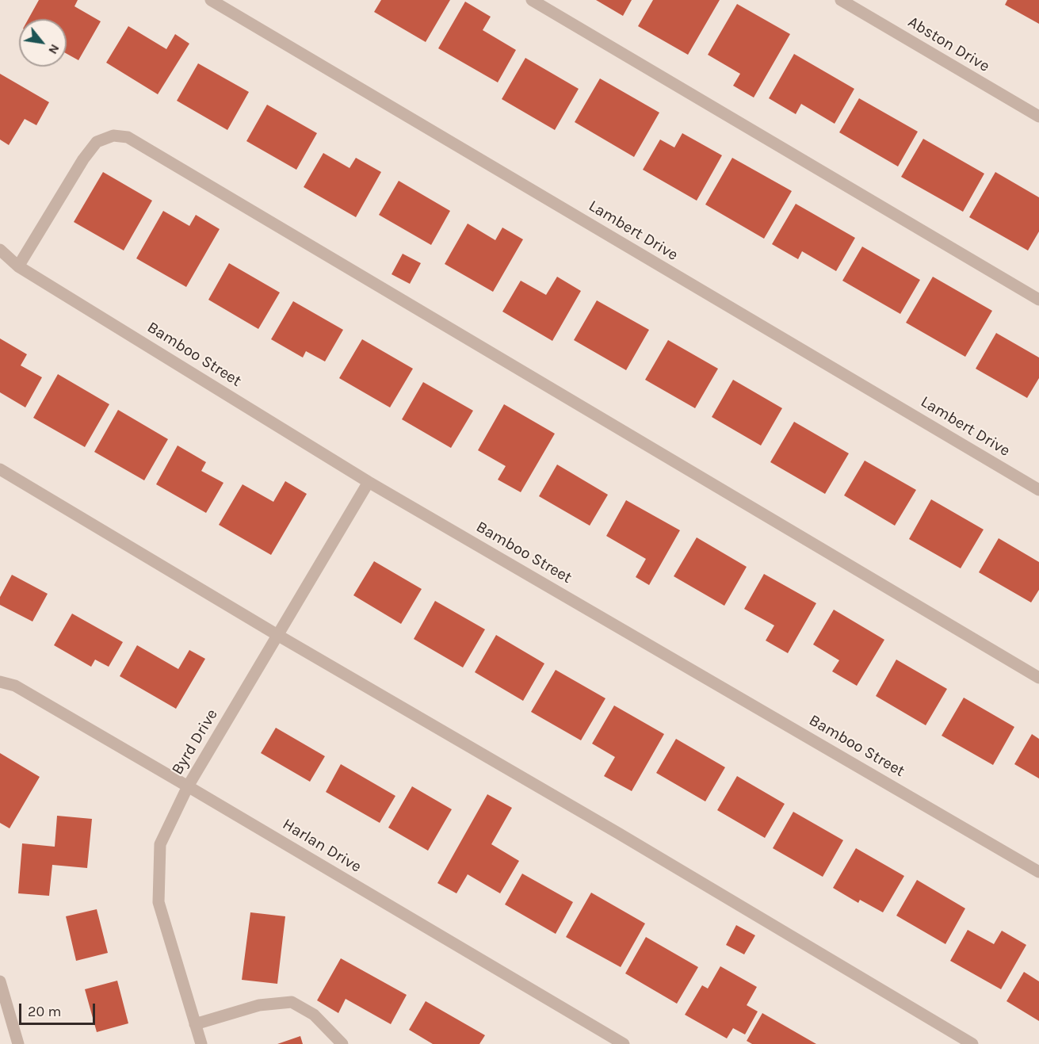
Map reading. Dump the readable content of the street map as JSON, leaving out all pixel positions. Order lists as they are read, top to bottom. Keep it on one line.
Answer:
{"streets":{"street":["Abston Drive","Lambert Drive","Bamboo Street","Byrd Drive","Harlan Drive"]},"crossings":[["Bamboo Street","Byrd Drive"],["Byrd Drive","Harlan Drive"]],"scale_bar":"20 m","north":"bottom right"}
